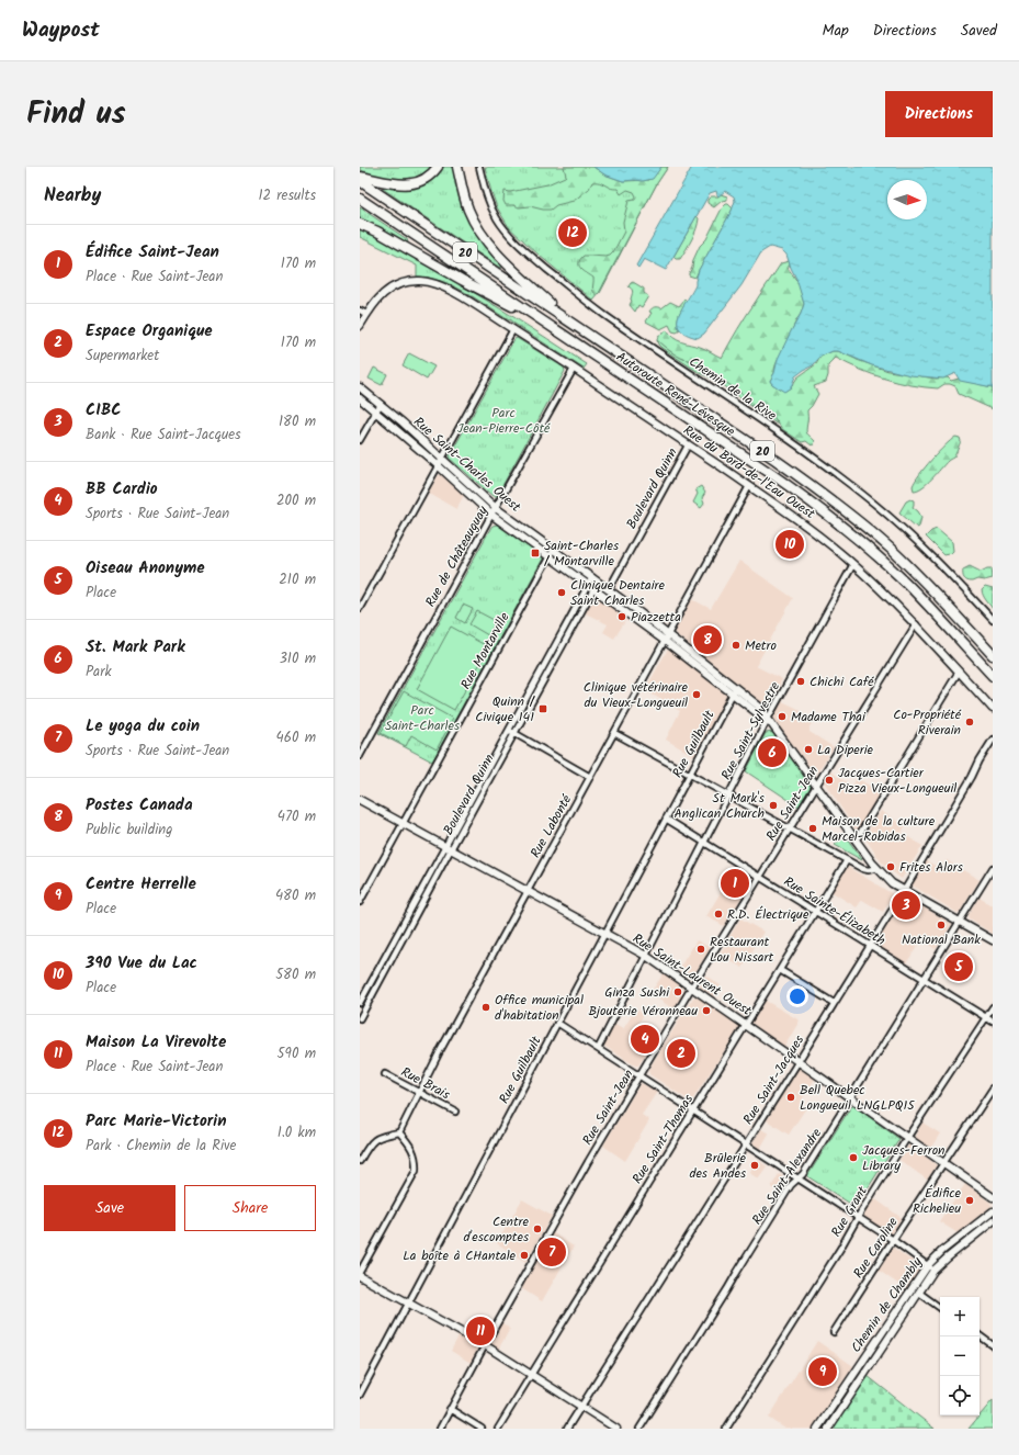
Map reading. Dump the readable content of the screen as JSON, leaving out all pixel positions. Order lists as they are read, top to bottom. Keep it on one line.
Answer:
{"streets":{"highway":["20","Autoroute René-Lévesque"],"street":["Chemin de la Rive","Rue Saint-Charles Ouest","Rue du Bord-de-l'Eau Ouest","Boulevard Quinn","Rue de Châteauguay","Rue Montarville","Rue Saint-Sylvestre","Rue Guilbault","Rue Saint-Jean","Rue Labonté","Rue Sainte-Élizabeth","Rue Saint-Laurent Ouest","Rue Saint-Jacques","Rue Brais","Rue Saint-Thomas","Rue Saint-Alexandre","Rue Grant","Rue Caroline","Chemin de Chambly"]},"crossings":[["Rue Saint-Charles Ouest","Boulevard Quinn"],["Rue Saint-Charles Ouest","Rue de Châteauguay"],["Rue Saint-Charles Ouest","Rue Montarville"],["Rue Saint-Charles Ouest","Rue Saint-Sylvestre"],["Rue Saint-Charles Ouest","Rue Guilbault"],["Rue Saint-Charles Ouest","Rue Saint-Jean"],["Rue Saint-Charles Ouest","Rue Labonté"],["Rue Saint-Charles Ouest","Rue Saint-Jacques"],["Rue Saint-Charles Ouest","Rue Saint-Alexandre"],["Rue du Bord-de-l'Eau Ouest","Boulevard Quinn"],["Rue du Bord-de-l'Eau Ouest","Rue de Châteauguay"],["Rue du Bord-de-l'Eau Ouest","Rue Saint-Sylvestre"],["Rue du Bord-de-l'Eau Ouest","Rue Saint-Jean"],["Rue du Bord-de-l'Eau Ouest","Rue Labonté"],["Boulevard Quinn","Rue Saint-Laurent Ouest"],["Rue Montarville","Rue Saint-Laurent Ouest"],["Rue Saint-Sylvestre","Rue Sainte-Élizabeth"],["Rue Saint-Sylvestre","Rue Saint-Laurent Ouest"],["Rue Guilbault","Rue Sainte-Élizabeth"],["Rue Guilbault","Rue Saint-Laurent Ouest"],["Rue Saint-Jean","Rue Sainte-Élizabeth"],["Rue Saint-Jean","Rue Saint-Laurent Ouest"],["Rue Labonté","Rue Saint-Laurent Ouest"],["Rue Labonté","Rue Brais"],["Rue Sainte-Élizabeth","Rue Saint-Jacques"],["Rue Sainte-Élizabeth","Rue Saint-Thomas"],["Rue Sainte-Élizabeth","Rue Saint-Alexandre"],["Rue Sainte-Élizabeth","Rue Grant"],["Rue Saint-Laurent Ouest","Rue Saint-Jacques"],["Rue Saint-Laurent Ouest","Rue Saint-Thomas"],["Rue Saint-Laurent Ouest","Rue Saint-Alexandre"],["Rue Saint-Laurent Ouest","Rue Grant"],["Rue Saint-Laurent Ouest","Rue Caroline"]],"parks":["Parc Jean-Pierre-Côté","Parc Saint-Charles"],"places":{"transit":["Saint-Charles / Montarville","Quinn / Civique 141"],"other":["Clinique Dentaire Saint Charles","Piazzetta","Metro","Chichi Café","Clinique vétérinaire du Vieux-Longueuil","Madame Thai","Co-Propriété Riverain","La Diperie","Jacques-Cartier Pizza Vieux-Longueuil","St Mark's Anglican Church","Maison de la culture Marcel-Robidas","Frites Alors","R.D. Électrique","National Bank","Restaurant Lou Nissart","Ginza Sushi","Office municipal d'habitation","Bjouterie Véronneau","Bell Quebec Longueuil LNGLPQ15","Jacques-Ferron Library","Brûlerie des Andes","Édifice Richelieu","Centre d'escomptes","La boîte à CHantale"]},"north":"right","page":{"header":"Waypost","nav":["Map","Directions","Saved"],"title":"Find us","buttons":["Directions",["Save","Share"]],"heading":["Nearby","12 results"],"pins":["12","10","8","6","1","3","5","4","2","7","11","9"],"list":[{"mark":"1","name":"Édifice Saint-Jean","note":"Place · Rue Saint-Jean","value":"170 m"},{"mark":"2","name":"Espace Organique","note":"Supermarket","value":"170 m"},{"mark":"3","name":"CIBC","note":"Bank · Rue Saint-Jacques","value":"180 m"},{"mark":"4","name":"BB Cardio","note":"Sports · Rue Saint-Jean","value":"200 m"},{"mark":"5","name":"Oiseau Anonyme","note":"Place","value":"210 m"},{"mark":"6","name":"St. Mark Park","note":"Park","value":"310 m"},{"mark":"7","name":"Le yoga du coin","note":"Sports · Rue Saint-Jean","value":"460 m"},{"mark":"8","name":"Postes Canada","note":"Public building","value":"470 m"},{"mark":"9","name":"Centre Herrelle","note":"Place","value":"480 m"},{"mark":"10","name":"390 Vue du Lac","note":"Place","value":"580 m"},{"mark":"11","name":"Maison La Virevolte","note":"Place · Rue Saint-Jean","value":"590 m"},{"mark":"12","name":"Parc Marie-Victorin","note":"Park · Chemin de la Rive","value":"1.0 km"}],"map_buttons":["+","−"]}}
